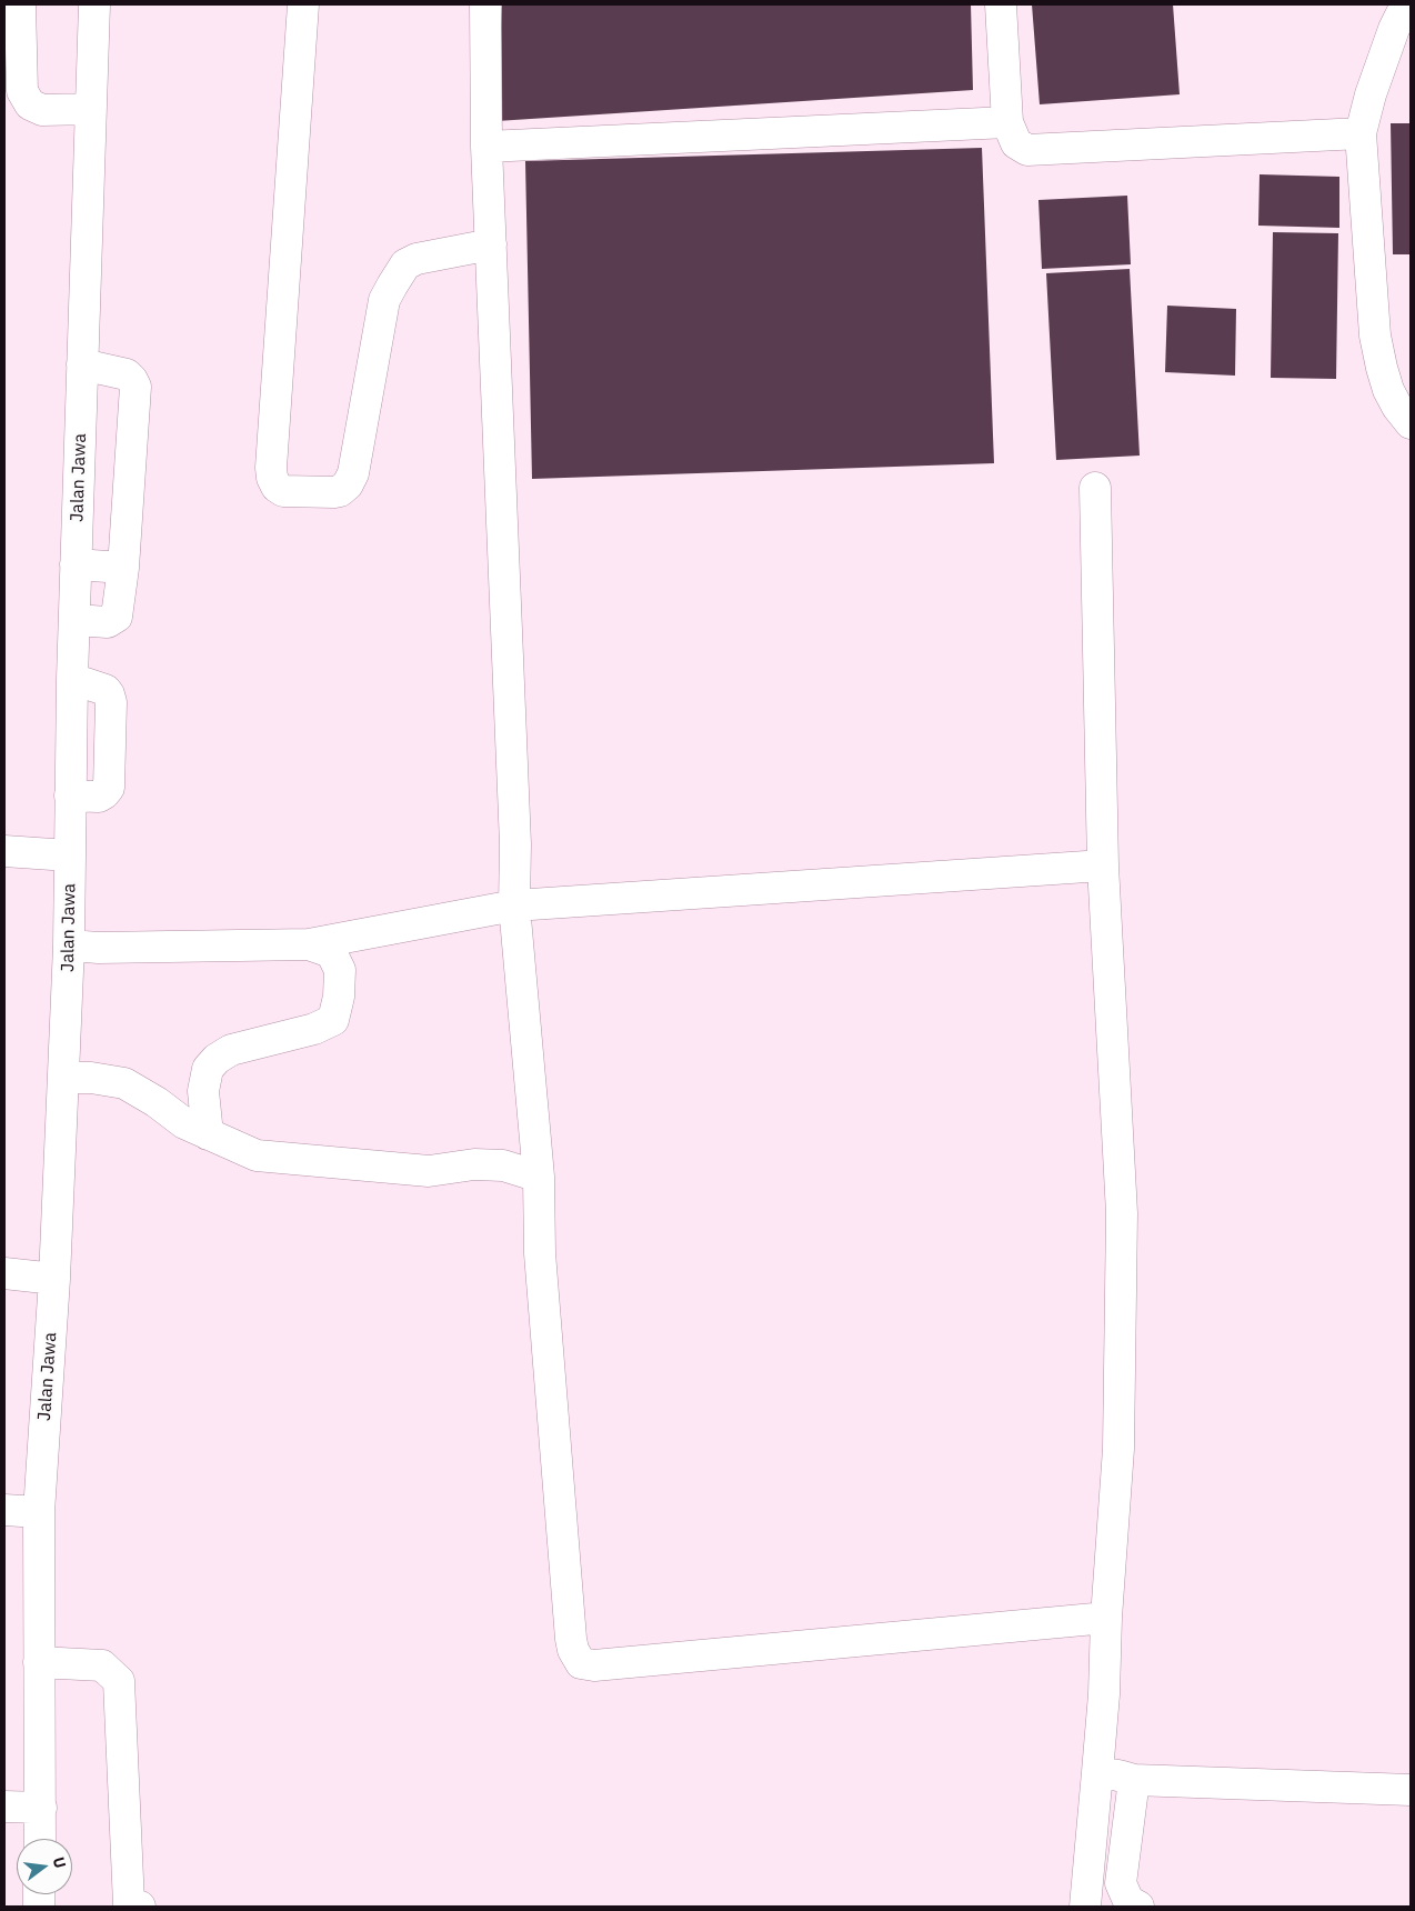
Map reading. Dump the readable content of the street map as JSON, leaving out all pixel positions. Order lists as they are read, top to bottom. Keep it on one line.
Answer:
{"streets":{"street":["Jalan Jawa"]},"north":"right"}
